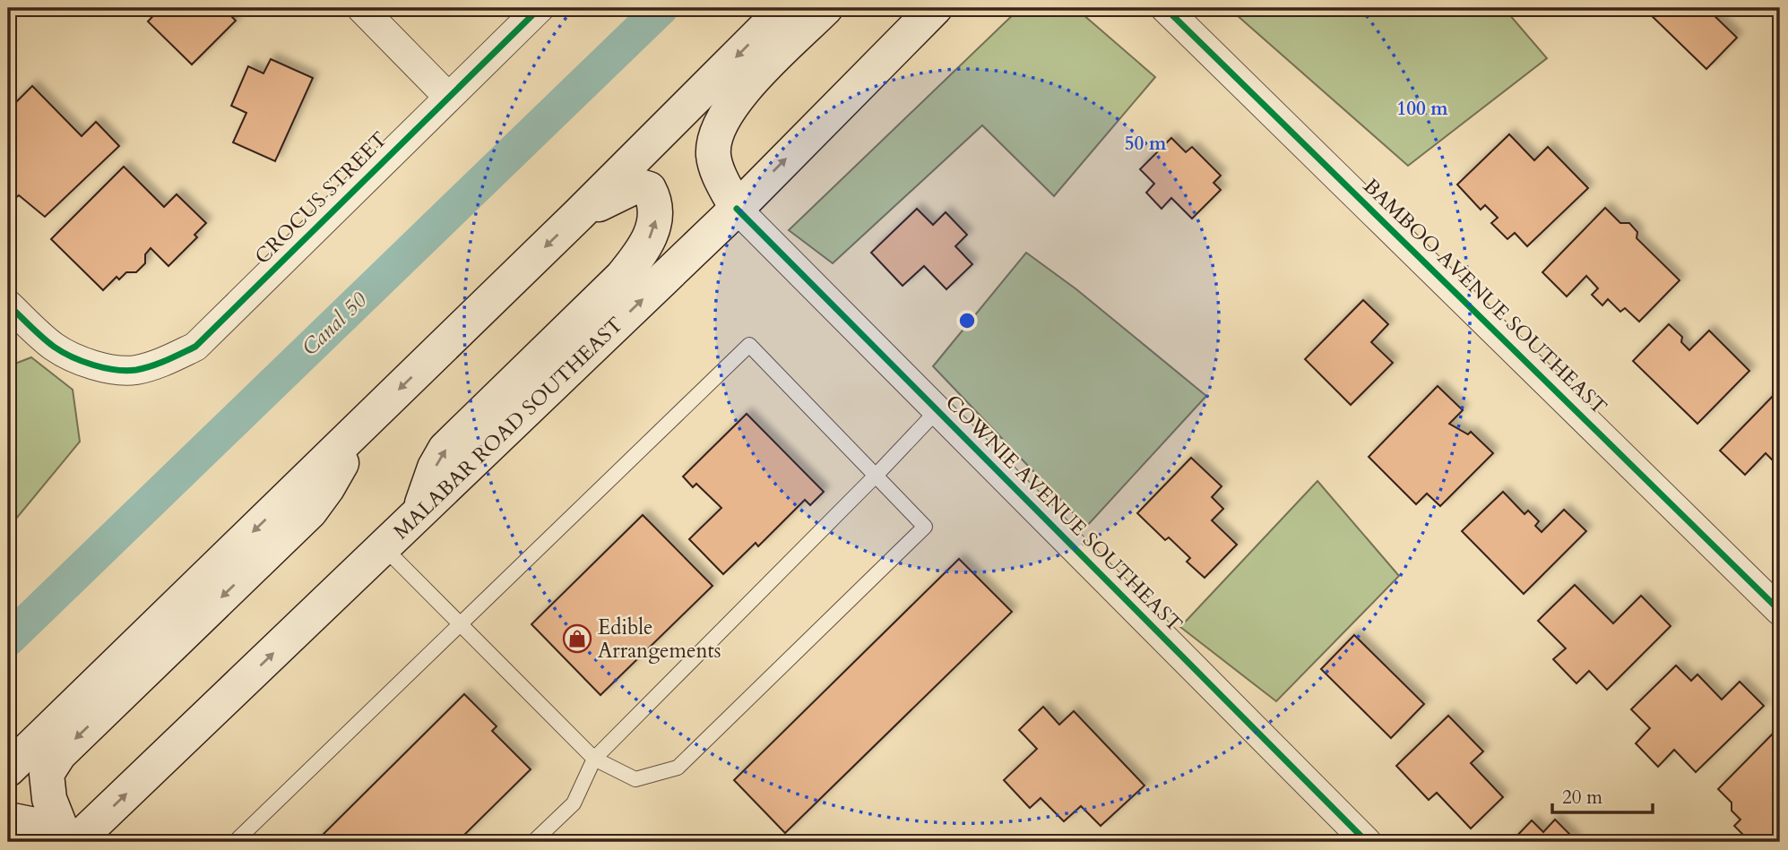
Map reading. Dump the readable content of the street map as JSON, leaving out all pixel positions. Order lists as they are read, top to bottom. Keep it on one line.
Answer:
{"streets":{"main road":["MALABAR ROAD SOUTHEAST"],"street":["CROCUS STREET","BAMBOO AVENUE SOUTHEAST","COWNIE AVENUE SOUTHEAST"]},"crossings":[["MALABAR ROAD SOUTHEAST","COWNIE AVENUE SOUTHEAST"]],"water":["Canal 50"],"places":{"shop":["Edible Arrangements"]},"scale_bar":"20 m","rings":["100 m","50 m"]}
